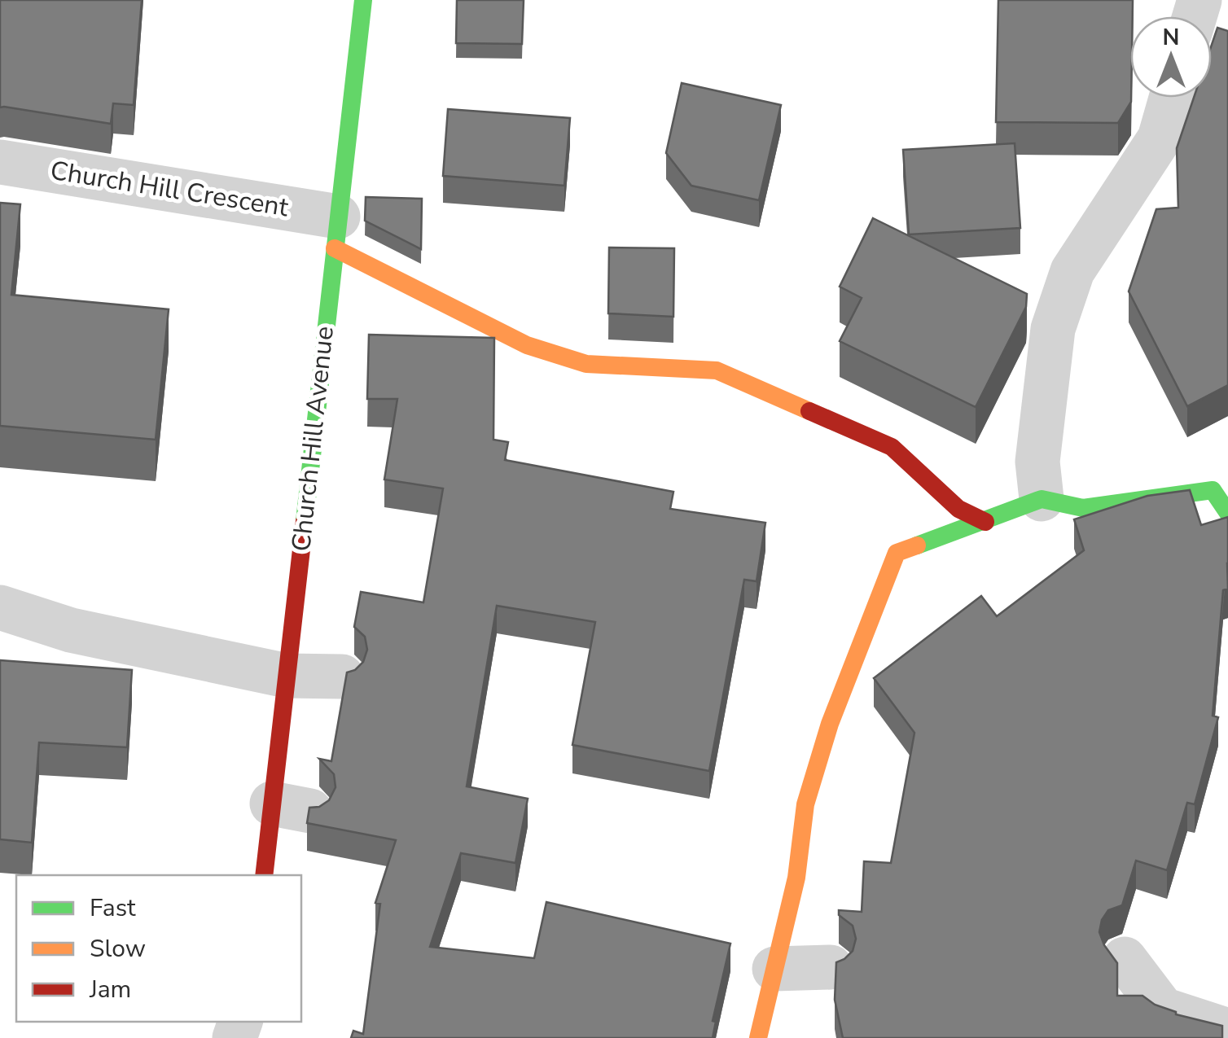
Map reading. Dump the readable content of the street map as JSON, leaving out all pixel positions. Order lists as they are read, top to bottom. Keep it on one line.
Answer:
{"streets":{"street":["Church Hill Crescent","Church Hill Avenue"]},"crossings":[["Church Hill Crescent","Church Hill Avenue"]],"legend":["Fast","Slow","Jam"],"north":"top"}
